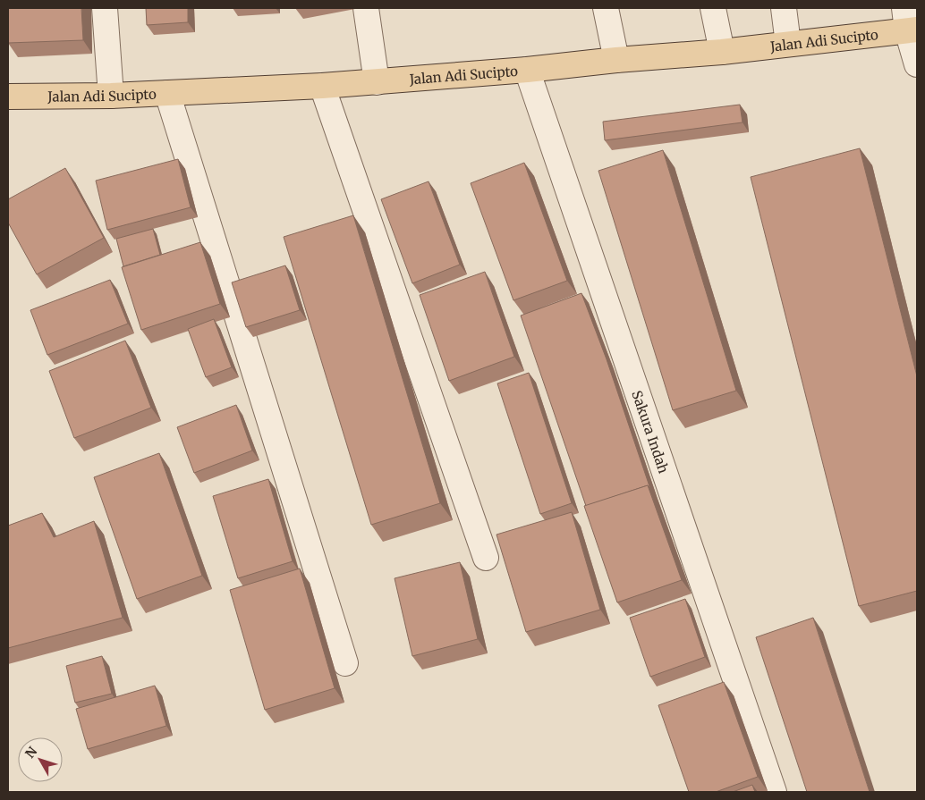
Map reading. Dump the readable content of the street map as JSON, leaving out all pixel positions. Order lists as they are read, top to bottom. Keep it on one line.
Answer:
{"streets":{"main road":["Jalan Adi Sucipto"],"street":["Sakura Indah"]},"crossings":[["Jalan Adi Sucipto","Sakura Indah"]],"north":"top left"}
